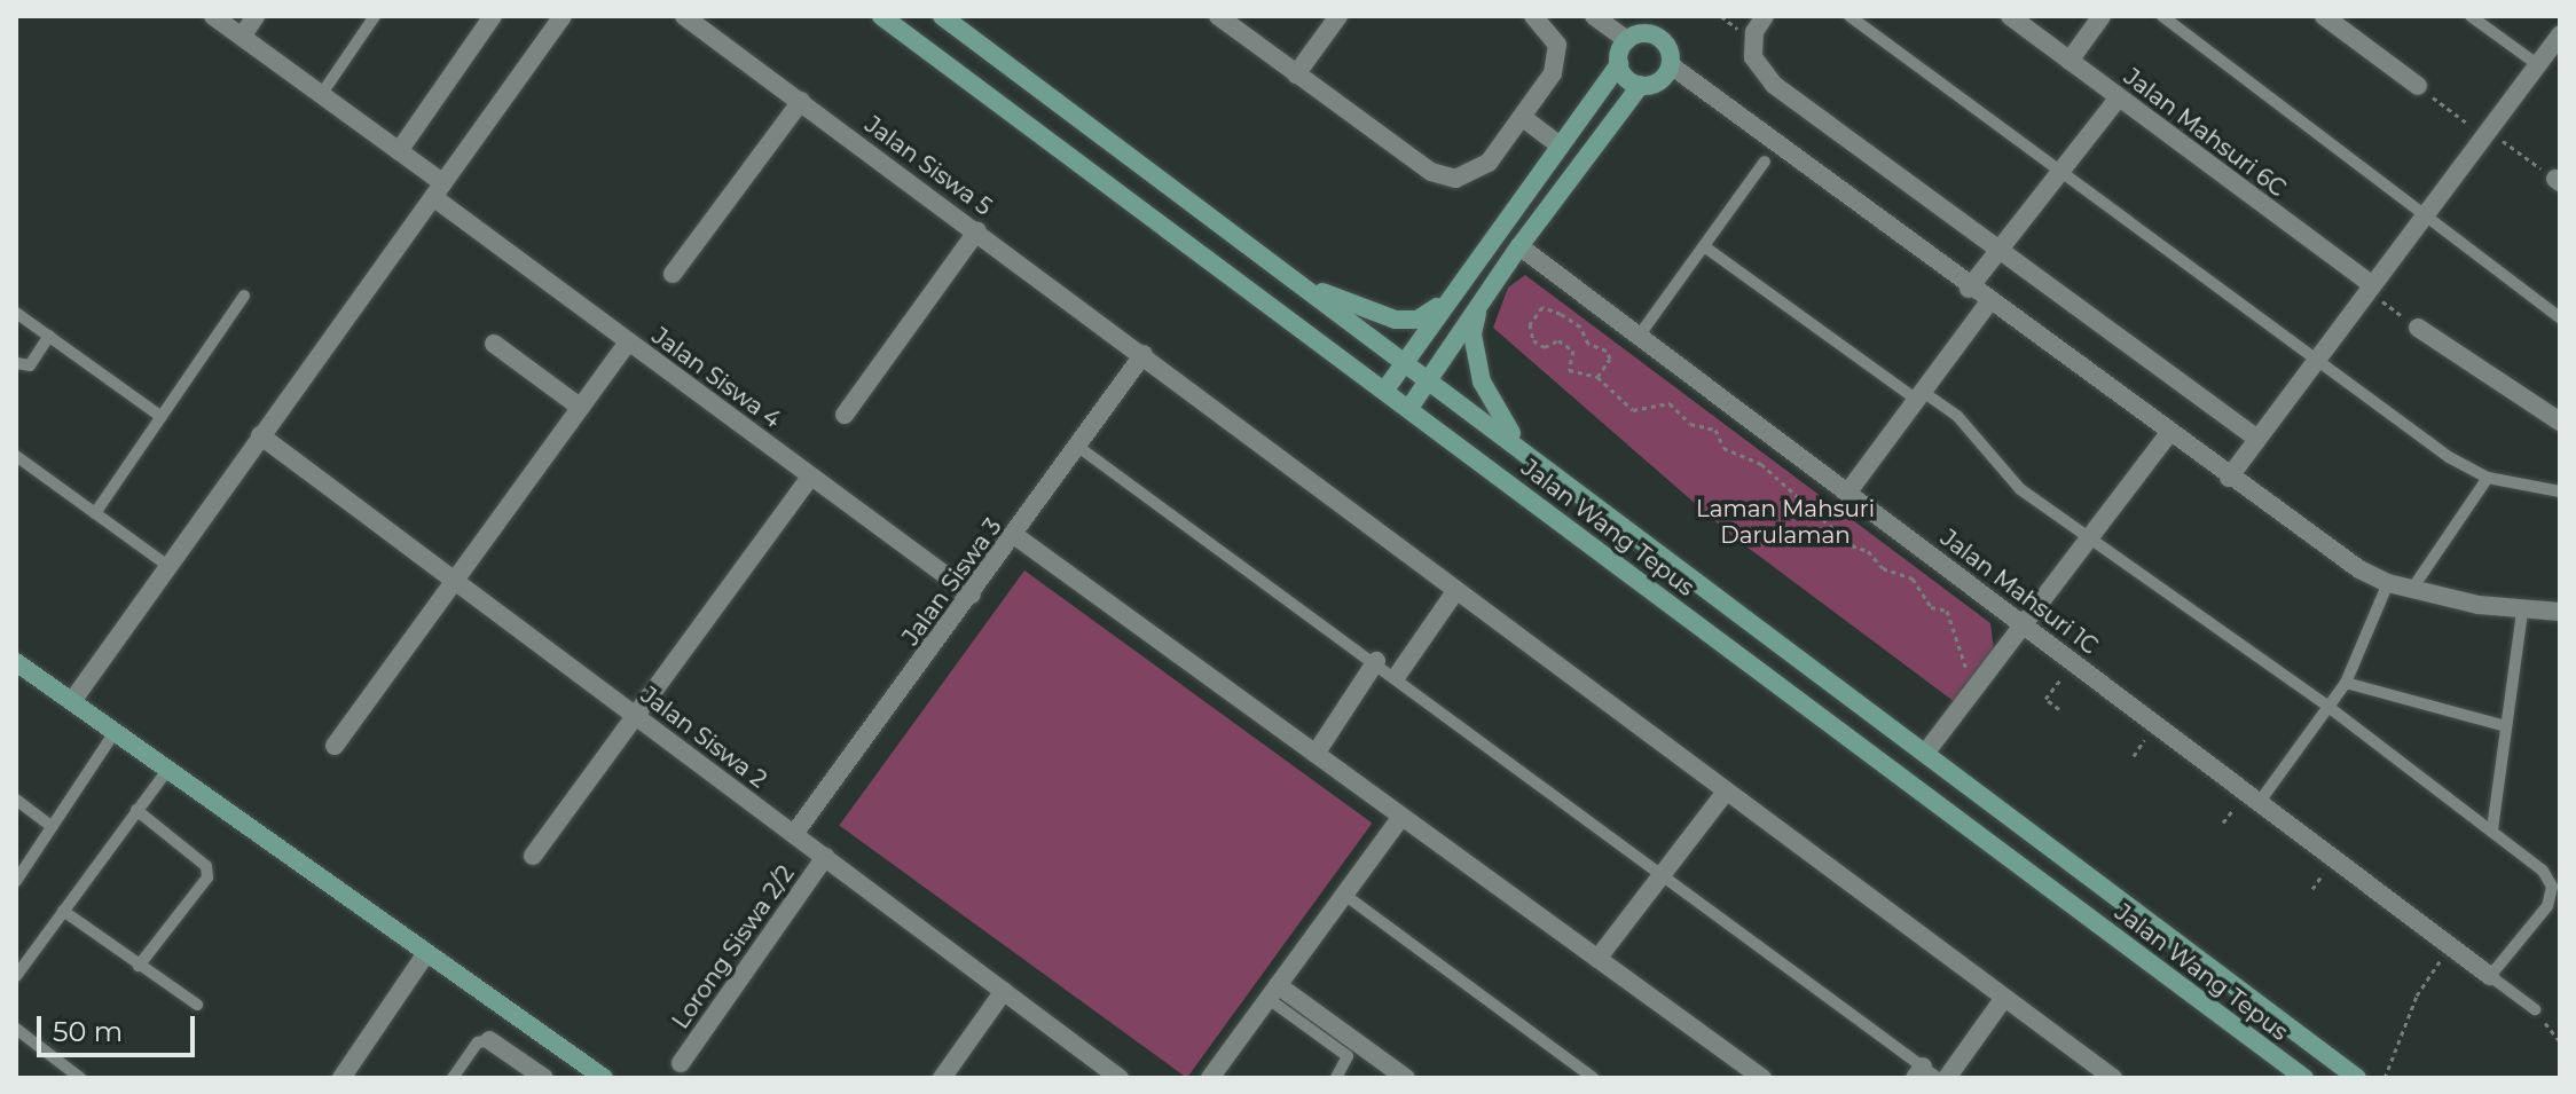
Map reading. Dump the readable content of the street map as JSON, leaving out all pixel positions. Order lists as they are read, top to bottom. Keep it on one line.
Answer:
{"streets":{"main road":["Jalan Wang Tepus"],"street":["Jalan Mahsuri 6C","Jalan Siswa 5","Jalan Siswa 4","Jalan Siswa 3","Jalan Mahsuri 1C","Jalan Siswa 2","Lorong Siswa 2/2"]},"crossings":[["Jalan Siswa 5","Jalan Siswa 3"],["Jalan Siswa 4","Jalan Siswa 3"],["Jalan Siswa 3","Jalan Siswa 2"],["Jalan Siswa 2","Lorong Siswa 2/2"]],"parks":["Laman Mahsuri Darulaman"],"scale_bar":"50 m"}
